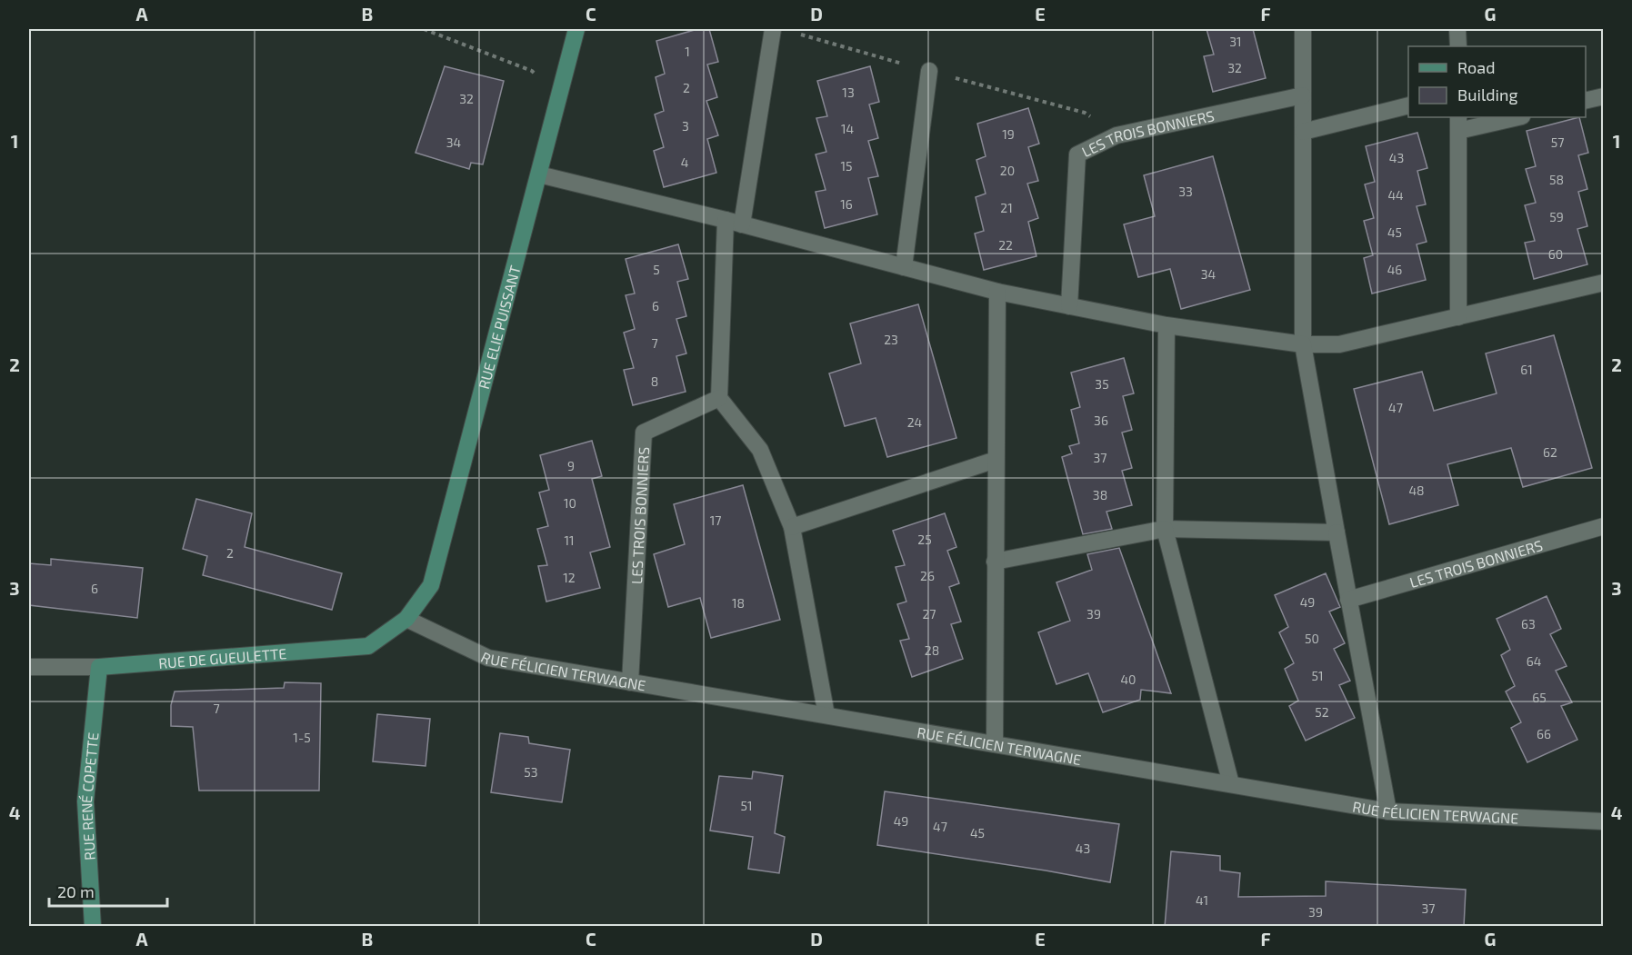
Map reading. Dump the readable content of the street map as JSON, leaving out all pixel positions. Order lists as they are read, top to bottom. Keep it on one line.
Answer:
{"streets":{"street":["LES TROIS BONNIERS","RUE ELIE PUISSANT","RUE DE GUEULETTE","RUE FÉLICIEN TERWAGNE","RUE RENÉ COPETTE"]},"crossings":[["LES TROIS BONNIERS","RUE FÉLICIEN TERWAGNE"],["RUE ELIE PUISSANT","RUE DE GUEULETTE"],["RUE ELIE PUISSANT","RUE FÉLICIEN TERWAGNE"],["RUE DE GUEULETTE","RUE FÉLICIEN TERWAGNE"],["RUE DE GUEULETTE","RUE RENÉ COPETTE"]],"house_numbers":["31","1","32","2","13","32","3","14","19","34","57","43","4","15","20","58","33","44","16","21","59","45","22","60","5","46","34","6","23","7","61","8","35","47","36","24","62","37","9","48","38","10","17","25","11","2","26","12","6","49","18","27","39","63","50","28","64","51","40","65","7","52","66","1-5","53","51","49","47","45","43","41","37","39"],"legend":["Road","Building"],"scale_bar":"20 m","grid":{"columns":["A","B","C","D","E","F","G"],"rows":["1","2","3","4"]}}
